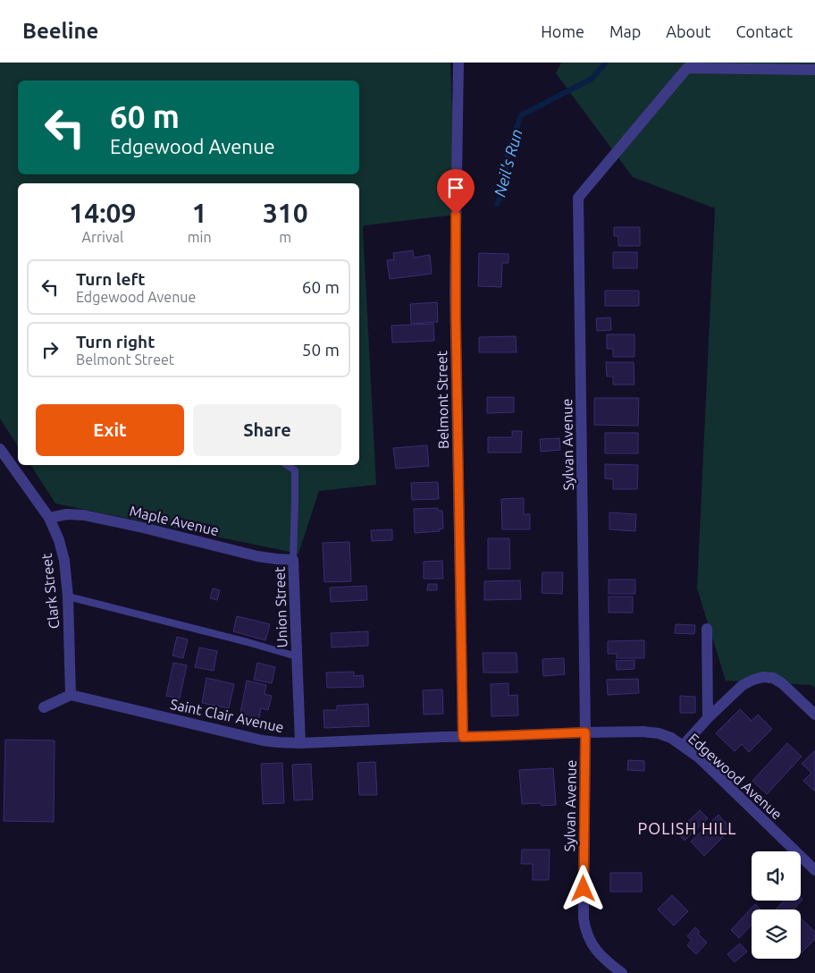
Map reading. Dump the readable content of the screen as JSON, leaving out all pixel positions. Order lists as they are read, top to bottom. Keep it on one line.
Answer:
{"streets":{"street":["Belmont Street","Sylvan Avenue","Maple Avenue","Clark Street","Union Street","Saint Clair Avenue","Edgewood Avenue"]},"crossings":[["Belmont Street","Saint Clair Avenue"],["Belmont Street","Edgewood Avenue"],["Sylvan Avenue","Edgewood Avenue"],["Maple Avenue","Clark Street"],["Maple Avenue","Union Street"],["Clark Street","Saint Clair Avenue"],["Union Street","Saint Clair Avenue"],["Saint Clair Avenue","Edgewood Avenue"]],"districts":["POLISH HILL"],"water":["Neil's Run"],"page":{"header":"Beeline","nav":["Home","Map","About","Contact"],"turn":["60 m","Edgewood Avenue"],"eta":["14:09","Arrival","1","min","310","m"],"list":[{"name":"Turn left","note":"Edgewood Avenue","value":"60 m"},{"name":"Turn right","note":"Belmont Street","value":"50 m"}],"buttons":["Exit","Share"]}}
